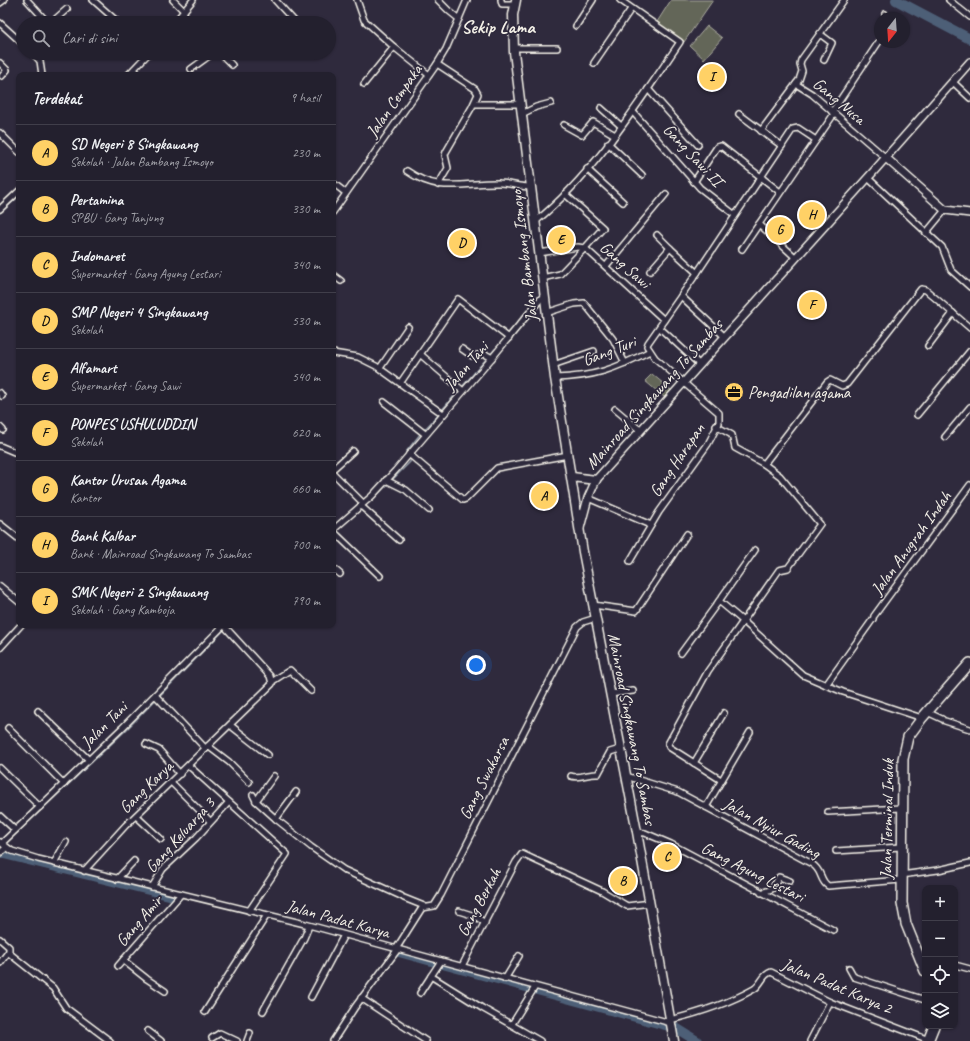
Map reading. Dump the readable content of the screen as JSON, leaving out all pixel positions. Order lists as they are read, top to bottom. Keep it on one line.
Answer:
{"streets":{"highway":["Jalan Terminal Induk"],"main road":["Jalan Bambang Ismoyo","Mainroad Singkawang To Sambas"],"street":["Jalan Cempaka","Gang Nusa","Gang Sawi II","Gang Sawi","Gang Turi","Jalan Tani","Gang Harapan","Jalan Anugrah Indah","Gang Swakarsa","Gang Karya","Jalan Nyiur Gading","Gang Keluarga 3","Gang Agung Lestari","Gang Berkah","Jalan Padat Karya","Gang Amir","Jalan Padat Karya 2"]},"crossings":[["Gang Nusa","Mainroad Singkawang To Sambas"],["Jalan Bambang Ismoyo","Gang Sawi"],["Jalan Bambang Ismoyo","Gang Turi"],["Jalan Bambang Ismoyo","Jalan Tani"],["Jalan Bambang Ismoyo","Mainroad Singkawang To Sambas"],["Gang Sawi","Gang Turi"],["Jalan Tani","Jalan Padat Karya"],["Mainroad Singkawang To Sambas","Gang Harapan"],["Mainroad Singkawang To Sambas","Gang Swakarsa"],["Mainroad Singkawang To Sambas","Jalan Nyiur Gading"],["Mainroad Singkawang To Sambas","Gang Agung Lestari"],["Mainroad Singkawang To Sambas","Gang Berkah"],["Mainroad Singkawang To Sambas","Jalan Padat Karya"],["Mainroad Singkawang To Sambas","Jalan Padat Karya 2"],["Gang Swakarsa","Jalan Padat Karya"],["Gang Karya","Jalan Padat Karya"],["Jalan Terminal Induk","Jalan Nyiur Gading"],["Gang Keluarga 3","Jalan Padat Karya"],["Gang Berkah","Jalan Padat Karya"],["Jalan Padat Karya","Gang Amir"],["Jalan Padat Karya","Jalan Padat Karya 2"]],"districts":["Sekip Lama"],"places":{"office":["Pengadilan agama"]},"north":"bottom","page":{"search":"Cari di sini","pins":["I","H","G","E","D","F","A","C","B"],"heading":["Terdekat","9 hasil"],"list":[{"mark":"A","name":"SD Negeri 8 Singkawang","note":"Sekolah · Jalan Bambang Ismoyo","value":"230 m"},{"mark":"B","name":"Pertamina","note":"SPBU · Gang Tanjung","value":"330 m"},{"mark":"C","name":"Indomaret","note":"Supermarket · Gang Agung Lestari","value":"340 m"},{"mark":"D","name":"SMP Negeri 4 Singkawang","note":"Sekolah","value":"530 m"},{"mark":"E","name":"Alfamart","note":"Supermarket · Gang Sawi","value":"540 m"},{"mark":"F","name":"PONPES USHULUDDIN","note":"Sekolah","value":"620 m"},{"mark":"G","name":"Kantor Urusan Agama","note":"Kantor","value":"660 m"},{"mark":"H","name":"Bank Kalbar","note":"Bank · Mainroad Singkawang To Sambas","value":"700 m"},{"mark":"I","name":"SMK Negeri 2 Singkawang","note":"Sekolah · Gang Kamboja","value":"790 m"}],"map_buttons":["+","−"]}}
